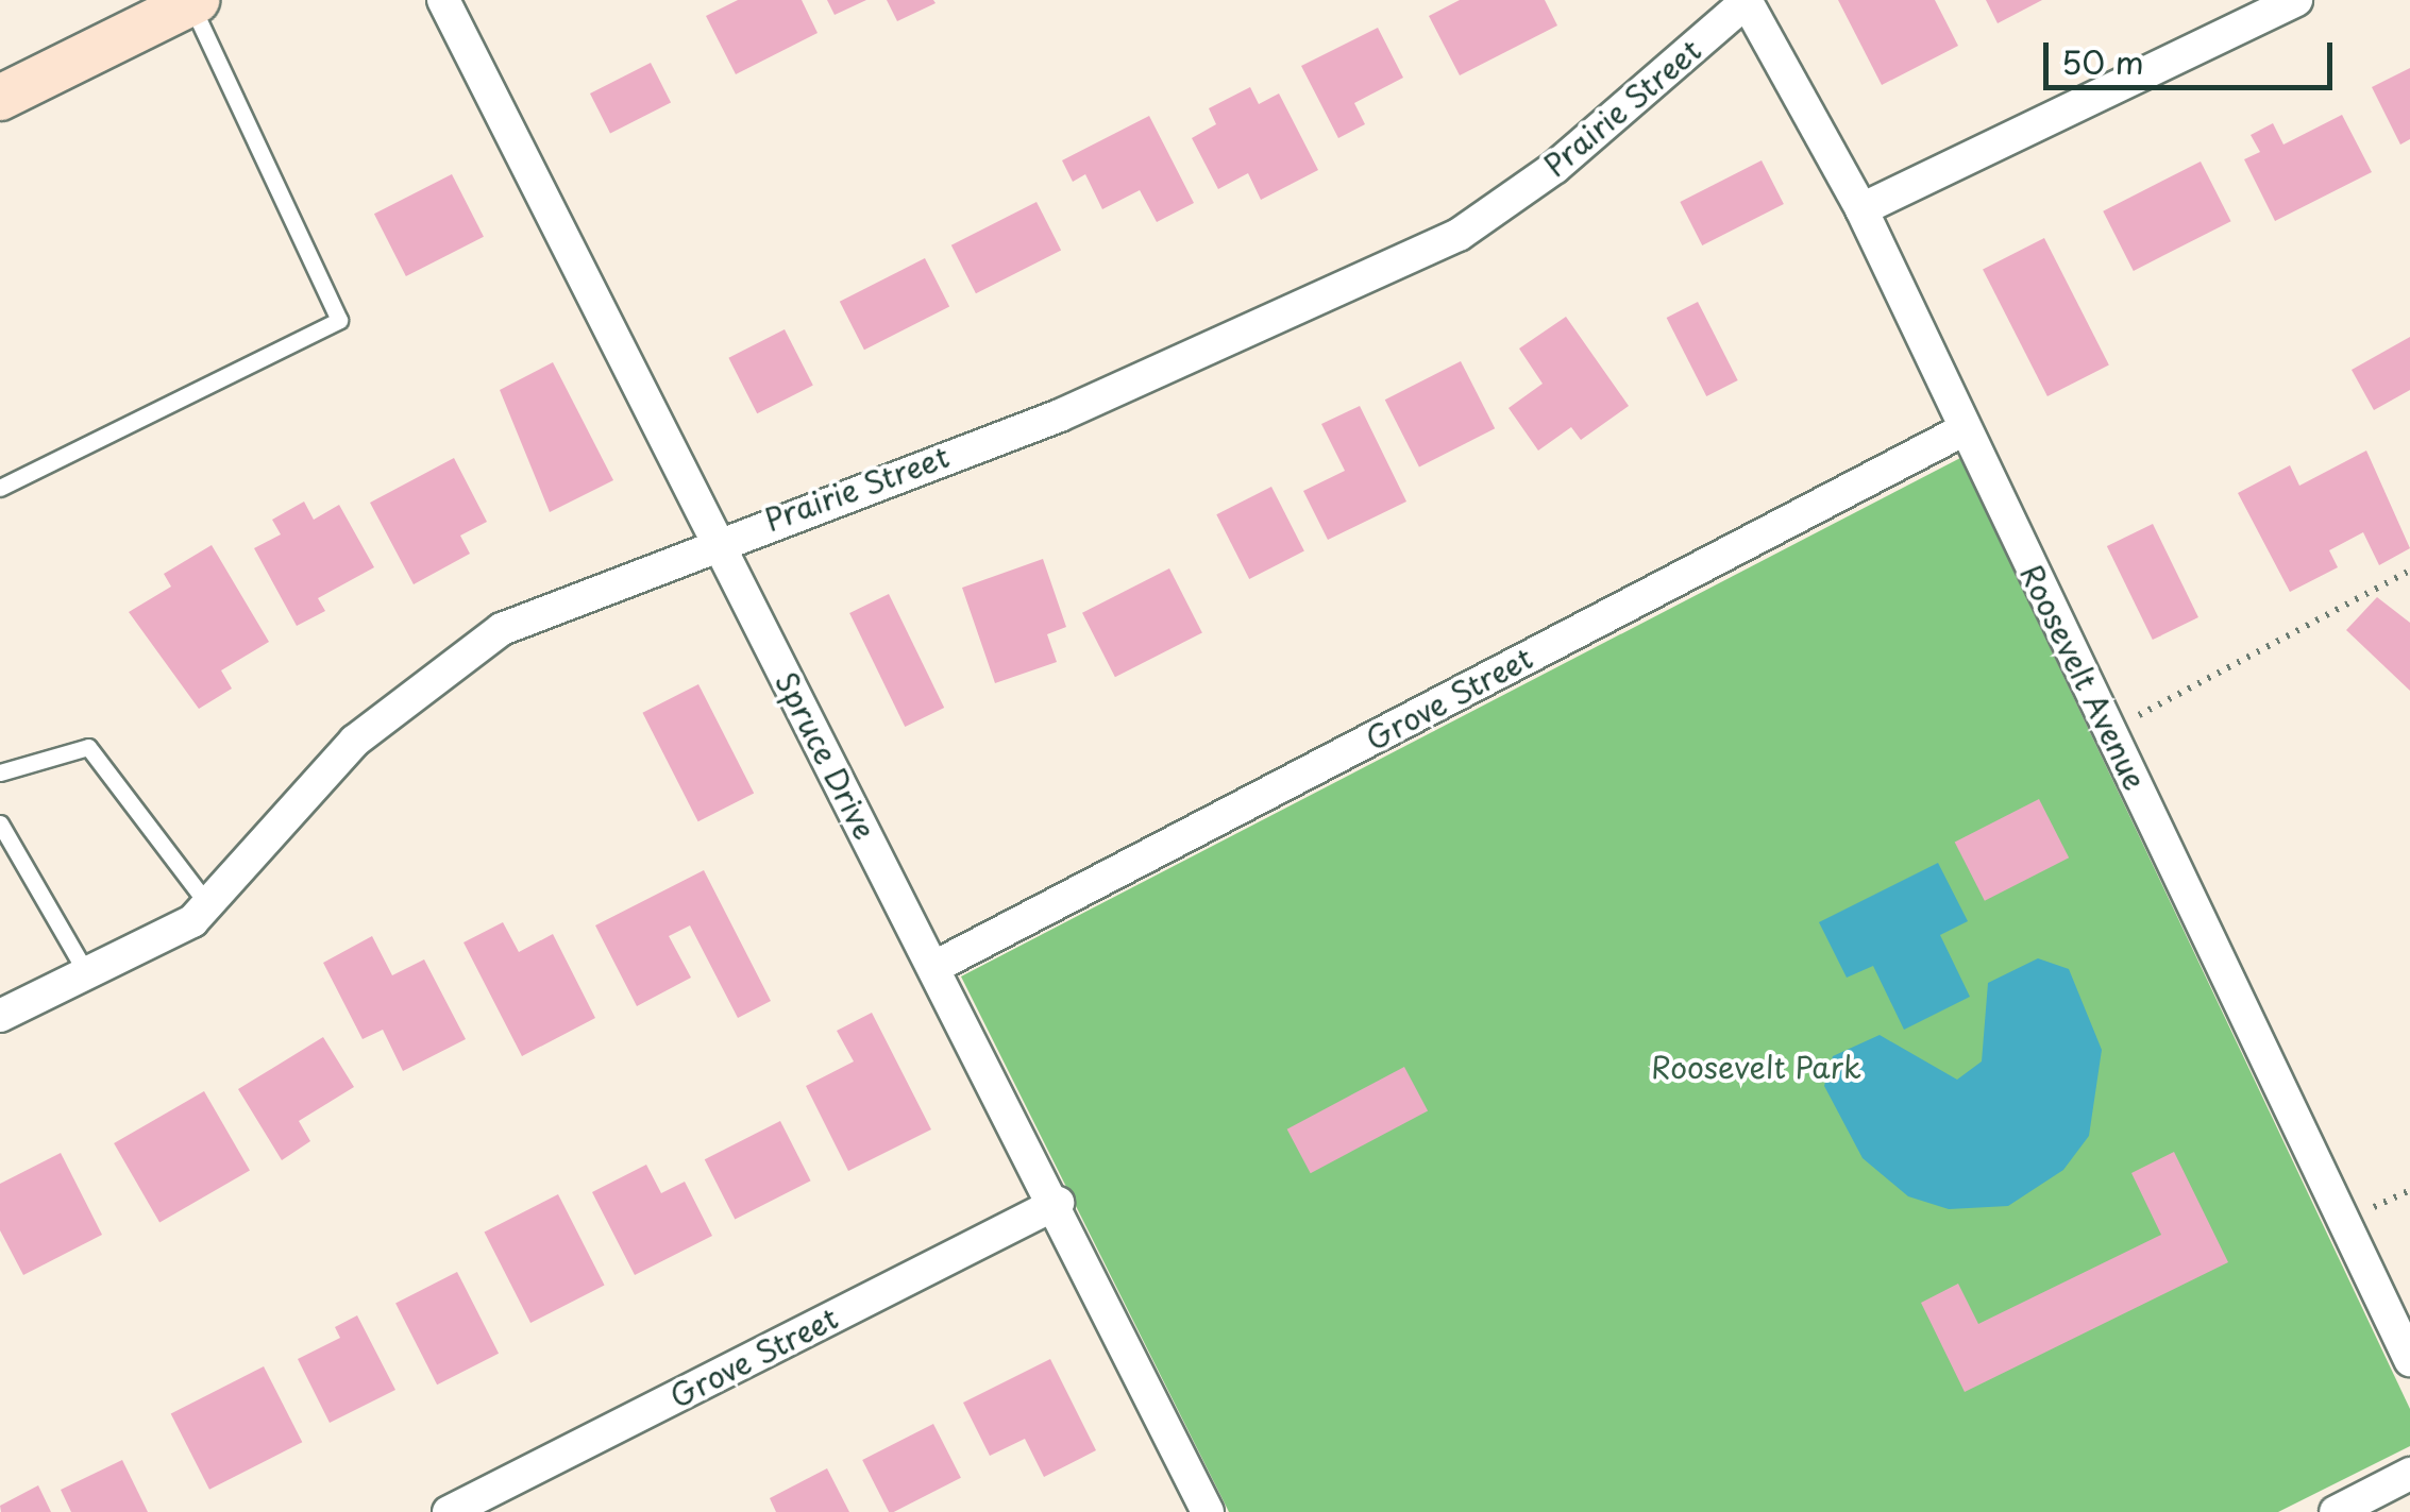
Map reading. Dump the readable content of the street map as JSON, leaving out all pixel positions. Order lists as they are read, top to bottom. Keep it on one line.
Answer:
{"streets":{"street":["Prairie Street","Roosevelt Avenue","Grove Street","Spruce Drive"]},"crossings":[["Prairie Street","Roosevelt Avenue"],["Prairie Street","Spruce Drive"],["Roosevelt Avenue","Grove Street"],["Grove Street","Spruce Drive"]],"parks":["Roosevelt Park"],"scale_bar":"50 m"}
